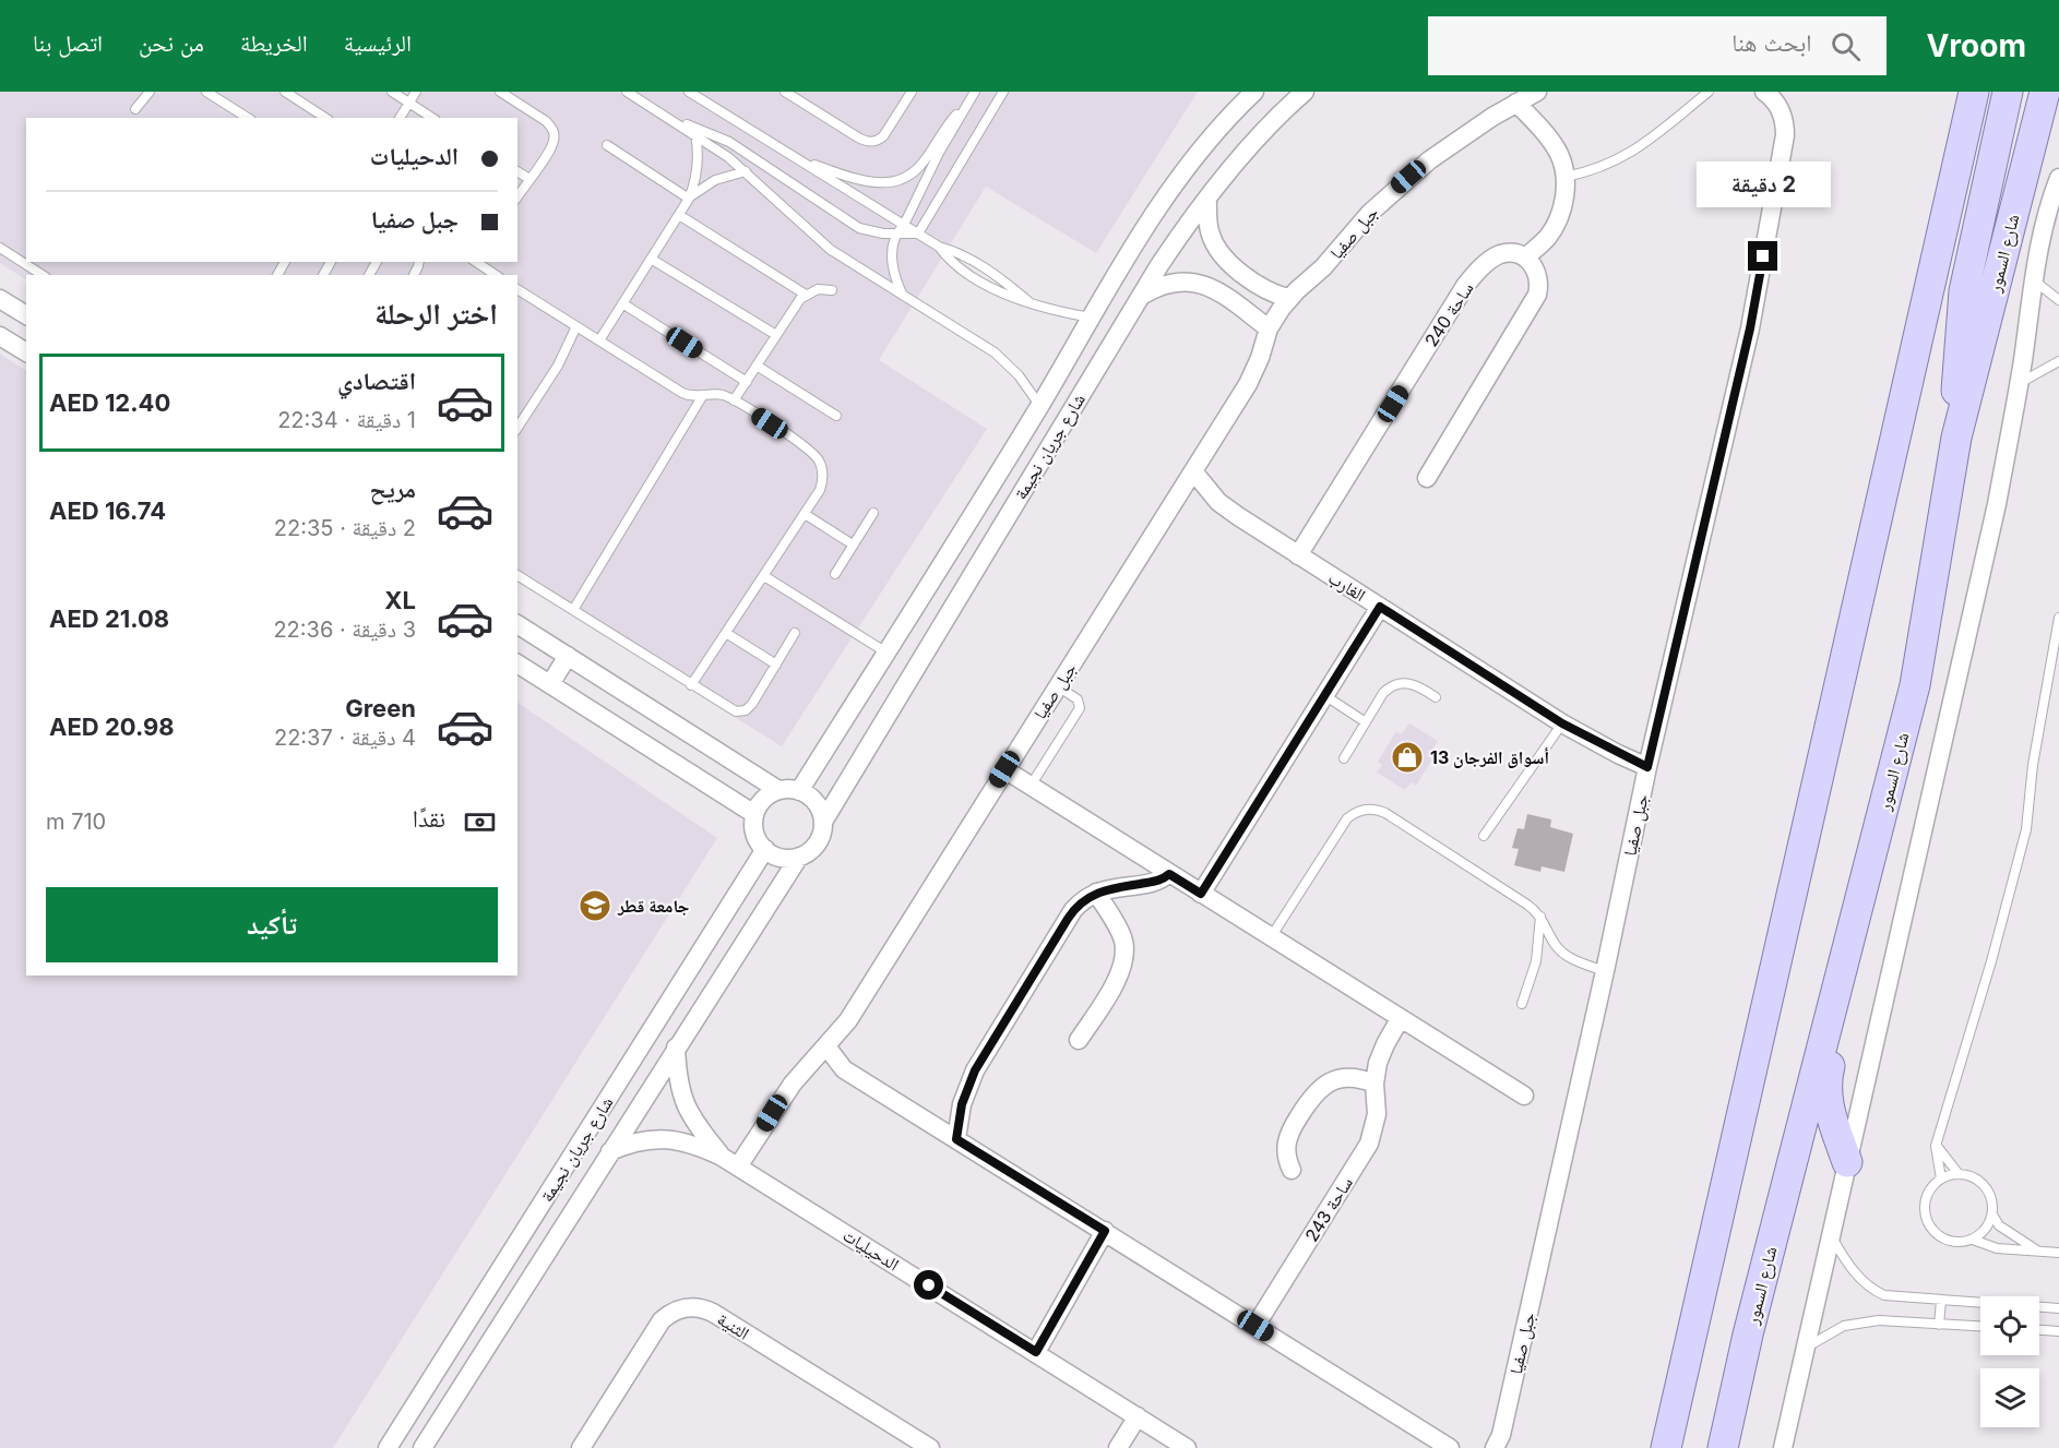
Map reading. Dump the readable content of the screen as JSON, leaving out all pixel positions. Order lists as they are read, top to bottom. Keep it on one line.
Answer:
{"streets":{"main road":["شارع السمور"],"street":["جبل صفيا","ساحة 240","شارع جريان نجيمة","الغارب","ساحة 243","الدحيليات","الثنية"]},"crossings":[["جبل صفيا","الغارب"],["جبل صفيا","الدحيليات"],["ساحة 240","الغارب"],["شارع جريان نجيمة","الدحيليات"]],"places":{"shop":["أسواق الفرجان 13"],"school or university":["جامعة قطر"]},"page":{"header":"Vroom","search":"ابحث هنا","nav":["الرئيسية","الخريطة","من نحن","اتصل بنا"],"banner":["الدحيليات","جبل صفيا"],"bubble":"2 دقيقة","heading":"اختر الرحلة","list":[{"name":"اقتصادي","note":"1 دقيقة · 22:34","value":"AED 12.40"},{"name":"مريح","note":"2 دقيقة · 22:35","value":"AED 16.74"},{"name":"XL","note":"3 دقيقة · 22:36","value":"AED 21.08"},{"name":"Green","note":"4 دقيقة · 22:37","value":"AED 20.98"}],"pay":["نقدًا","710 m"],"buttons":"تأكيد"}}
